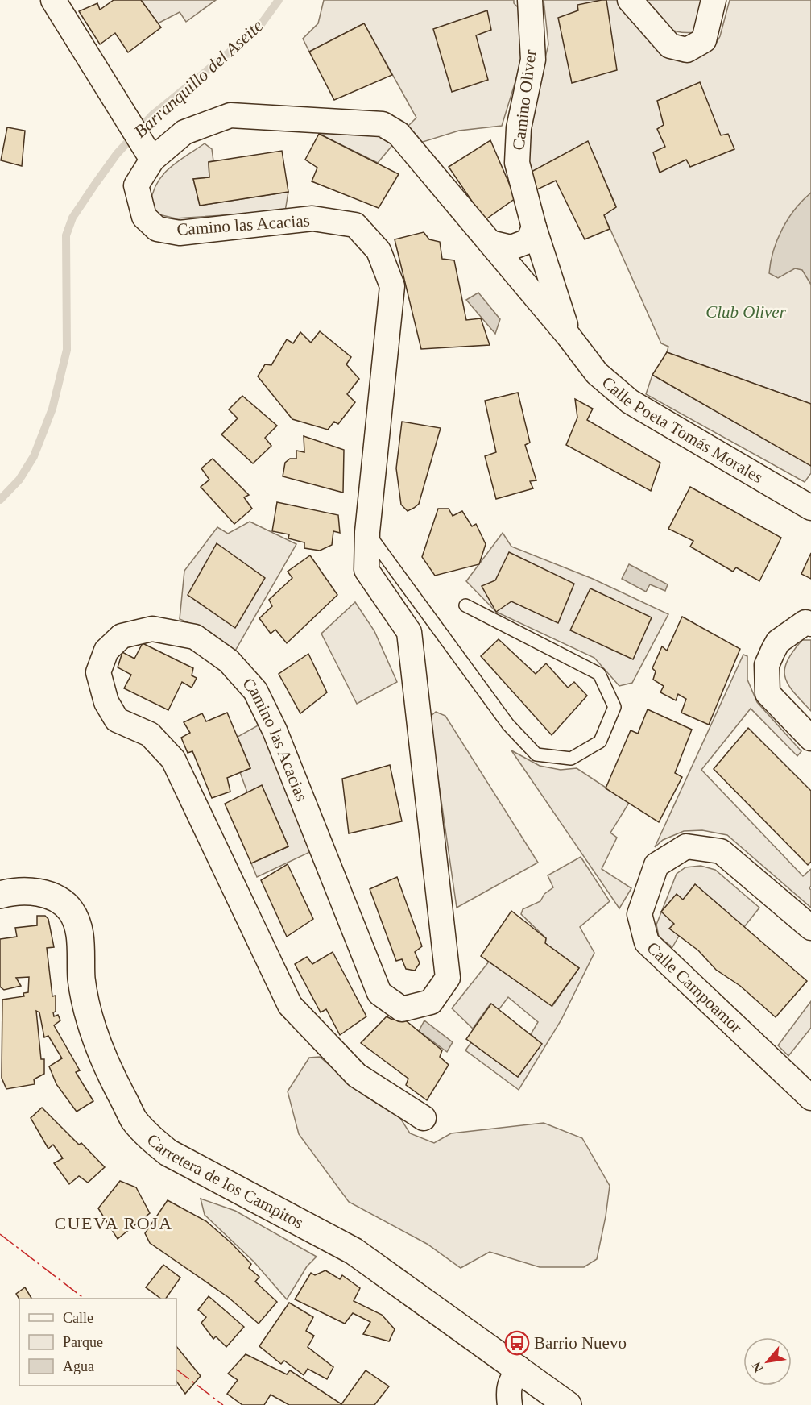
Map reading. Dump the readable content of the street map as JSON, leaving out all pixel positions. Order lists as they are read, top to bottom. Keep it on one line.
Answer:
{"streets":{"main road":["Carretera de los Campitos"],"street":["Camino Oliver","Camino las Acacias","Calle Poeta Tomás Morales","Calle Campoamor"]},"crossings":[["Camino Oliver","Camino las Acacias"],["Camino Oliver","Calle Poeta Tomás Morales"],["Camino las Acacias","Calle Poeta Tomás Morales"]],"districts":["CUEVA ROJA"],"water":["Barranquillo del Aseite"],"parks":["Club Oliver"],"places":{"bus stop":["Barrio Nuevo"]},"legend":["Calle","Parque","Agua"],"north":"bottom left"}
